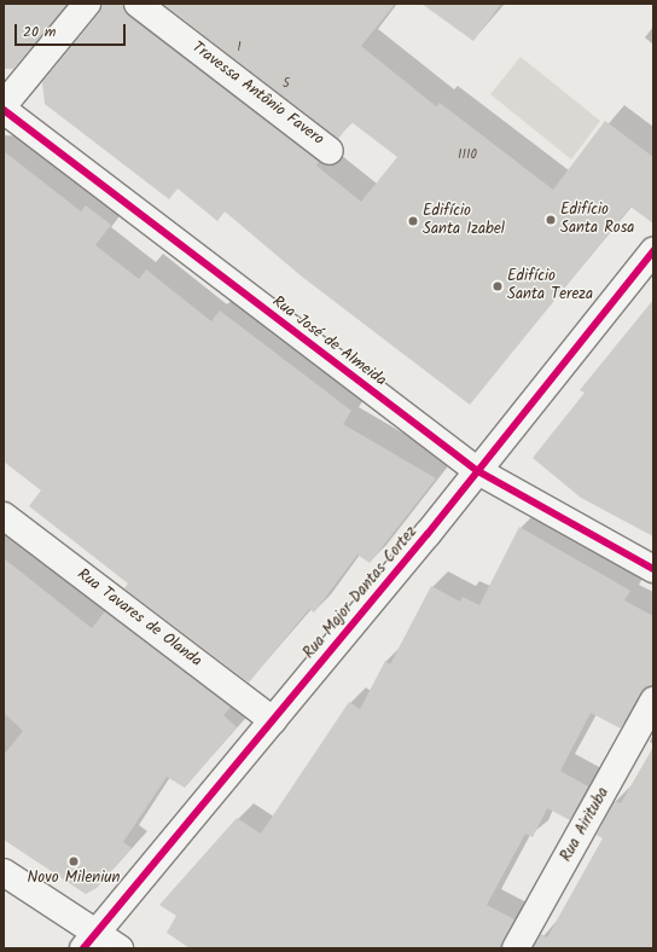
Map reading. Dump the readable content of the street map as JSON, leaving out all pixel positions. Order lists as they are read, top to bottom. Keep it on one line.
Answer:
{"streets":{"street":["Travessa Antônio Favero","Rua José de Almeida","Rua Major Dantas Cortez","Rua Tavares de Olanda","Rua Airituba"]},"crossings":[["Rua José de Almeida","Rua Major Dantas Cortez"],["Rua Major Dantas Cortez","Rua Tavares de Olanda"]],"places":["Edifício Santa Rosa","Edifício Santa Izabel","Edifício Santa Tereza","Novo Mileniun"],"house_numbers":["1","5","1110"],"scale_bar":"20 m"}
